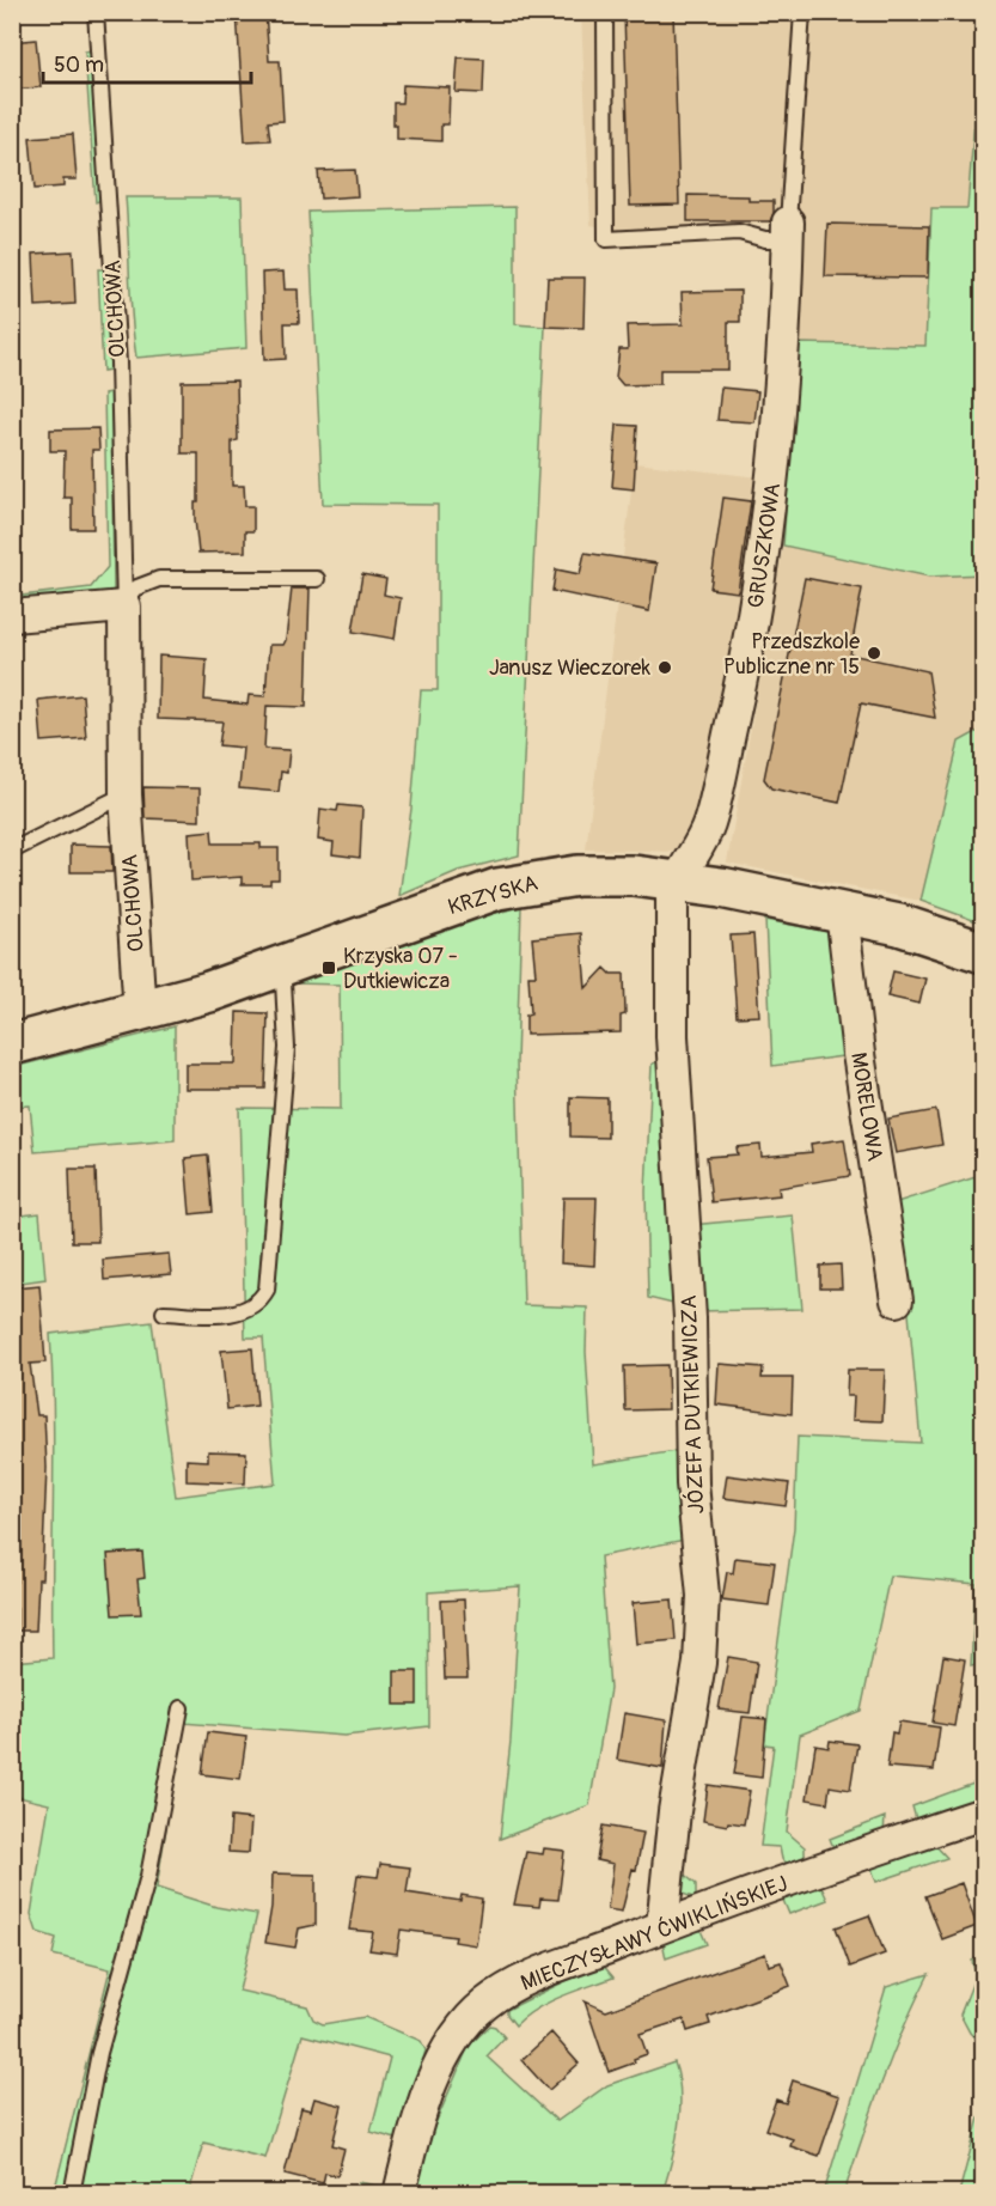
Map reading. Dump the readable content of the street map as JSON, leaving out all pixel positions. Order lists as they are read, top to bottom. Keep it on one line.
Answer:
{"streets":{"street":["OLCHOWA","GRUSZKOWA","KRZYSKA","MORELOWA","JÓZEFA DUTKIEWICZA","MIECZYSŁAWY ĆWIKLIŃSKIEJ"]},"crossings":[["OLCHOWA","KRZYSKA"],["GRUSZKOWA","KRZYSKA"],["GRUSZKOWA","JÓZEFA DUTKIEWICZA"],["KRZYSKA","MORELOWA"],["KRZYSKA","JÓZEFA DUTKIEWICZA"],["JÓZEFA DUTKIEWICZA","MIECZYSŁAWY ĆWIKLIŃSKIEJ"]],"places":{"other":["Przedszkole Publiczne nr 15","Janusz Wieczorek"],"transit":["Krzyska 07 - Dutkiewicza"]},"scale_bar":"50 m"}
